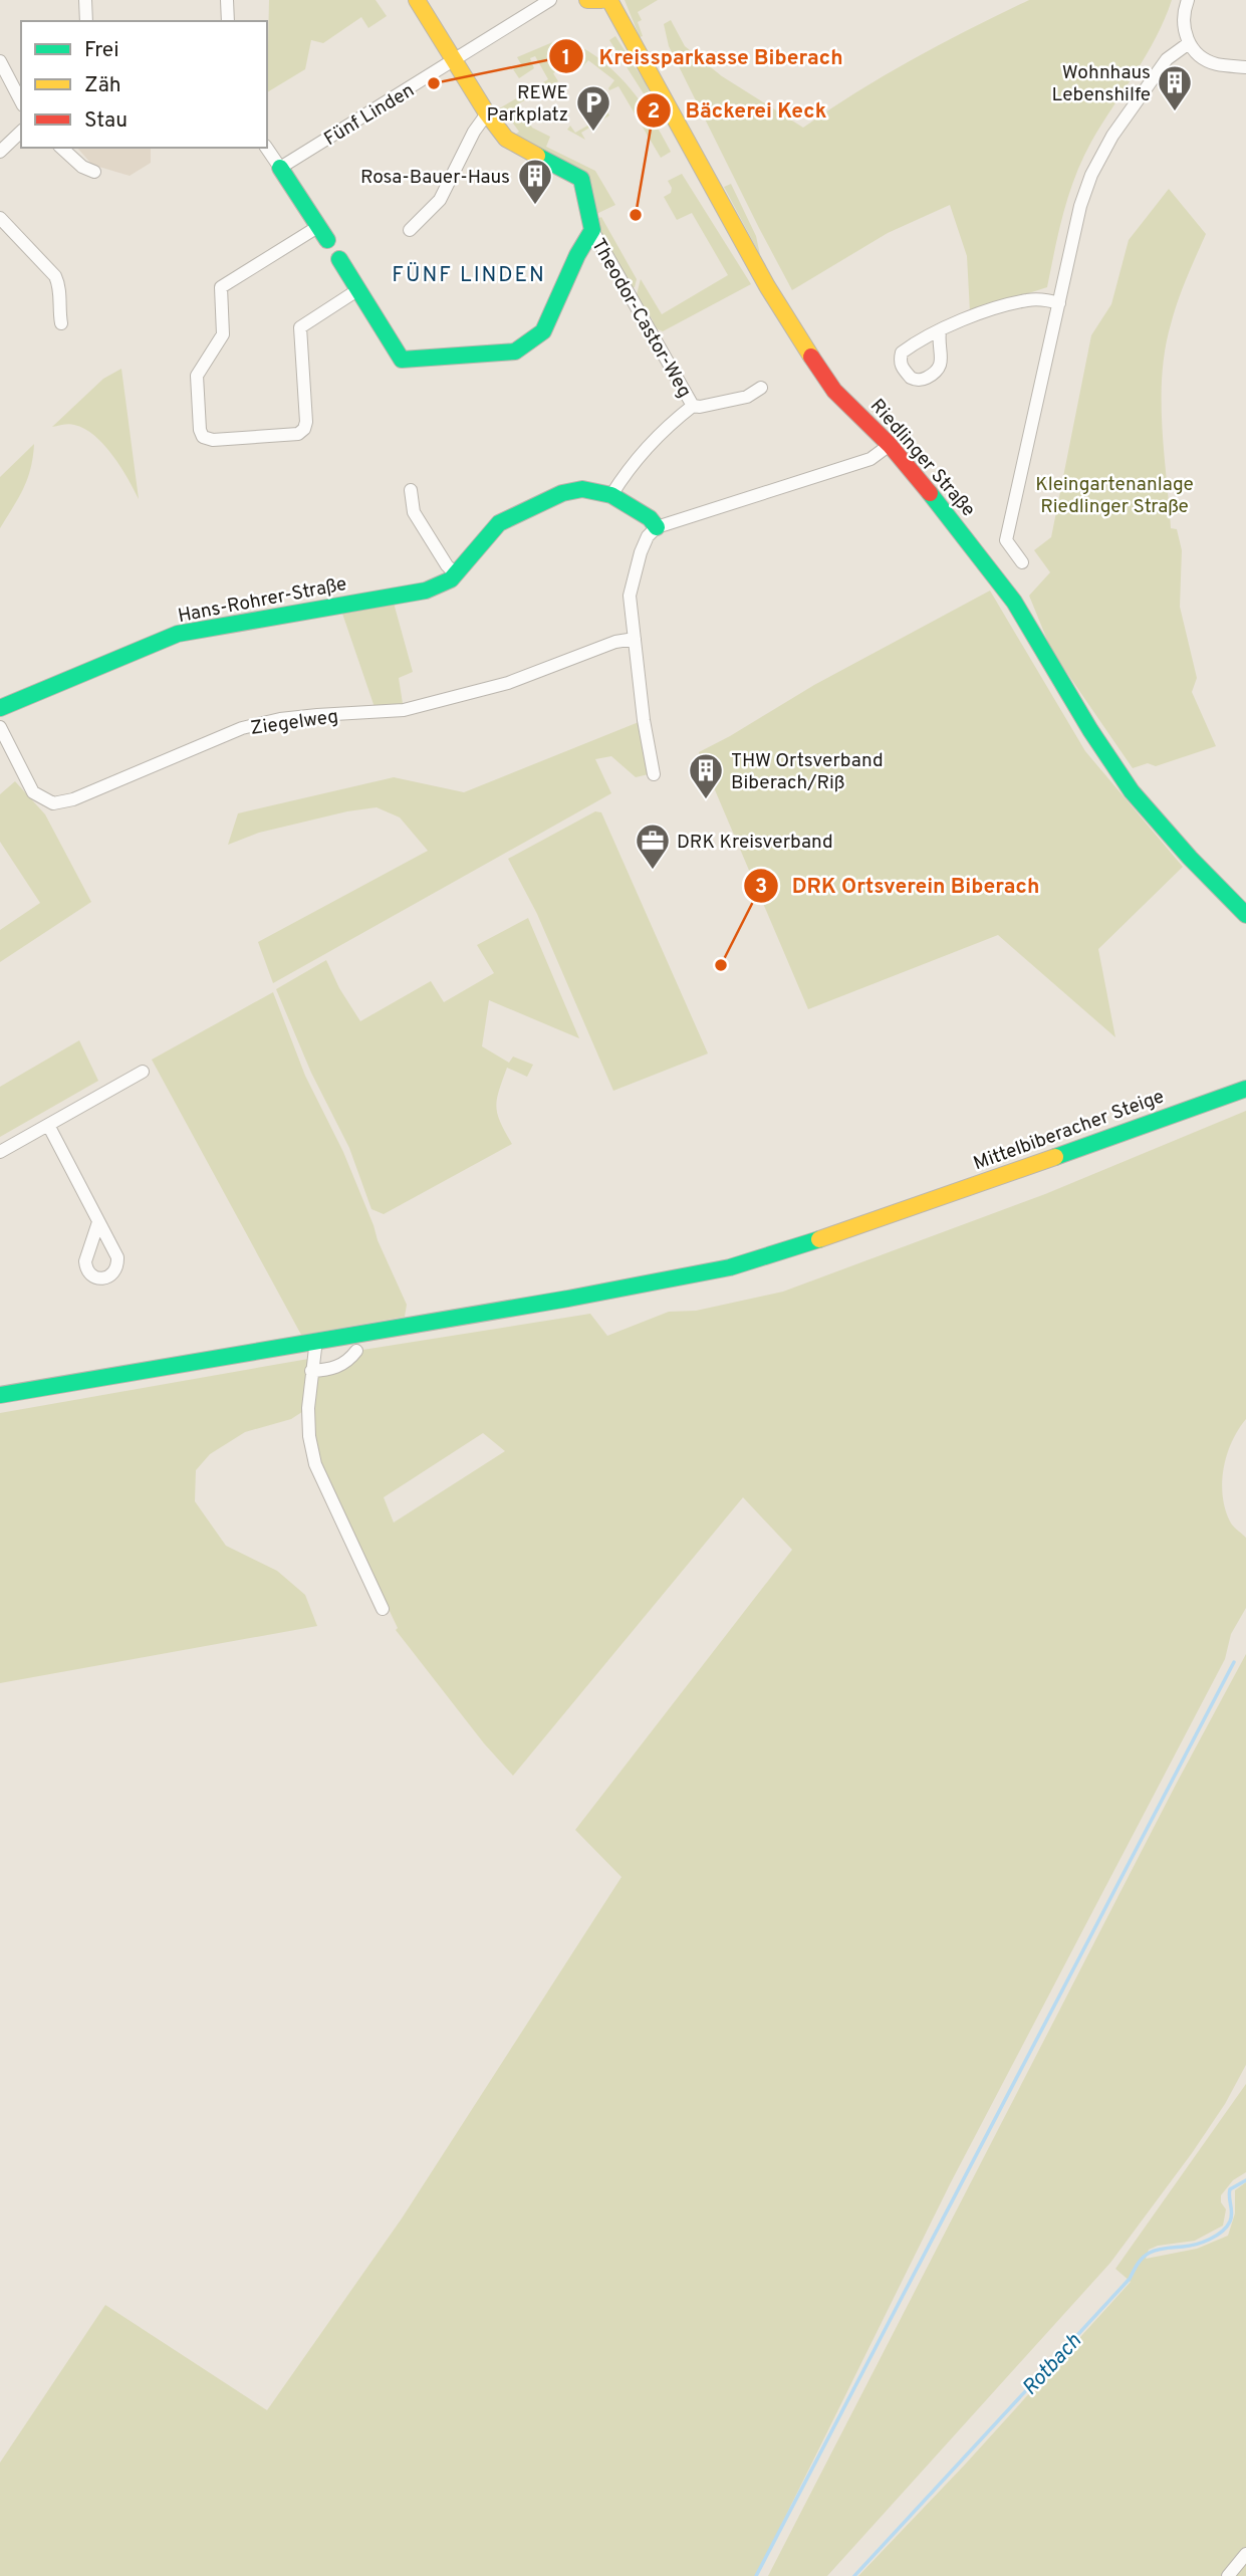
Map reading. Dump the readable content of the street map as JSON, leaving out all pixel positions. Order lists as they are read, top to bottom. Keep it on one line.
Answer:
{"streets":{"street":["Fünf Linden","Theodor-Castor-Weg","Riedlinger Straße","Hans-Rohrer-Straße","Ziegelweg","Mittelbiberacher Steige"]},"crossings":[["Theodor-Castor-Weg","Hans-Rohrer-Straße"]],"districts":["FÜNF LINDEN"],"water":["Rotbach"],"parks":["Kleingartenanlage Riedlinger Straße"],"places":{"other":["Kreissparkasse Biberach","Bäckerei Keck","DRK Ortsverein Biberach"],"building":["Wohnhaus Lebenshilfe","Rosa-Bauer-Haus","THW Ortsverband Biberach/Riß"],"parking":["REWE Parkplatz"],"office":["DRK Kreisverband"]},"legend":["Frei","Zäh","Stau"]}
